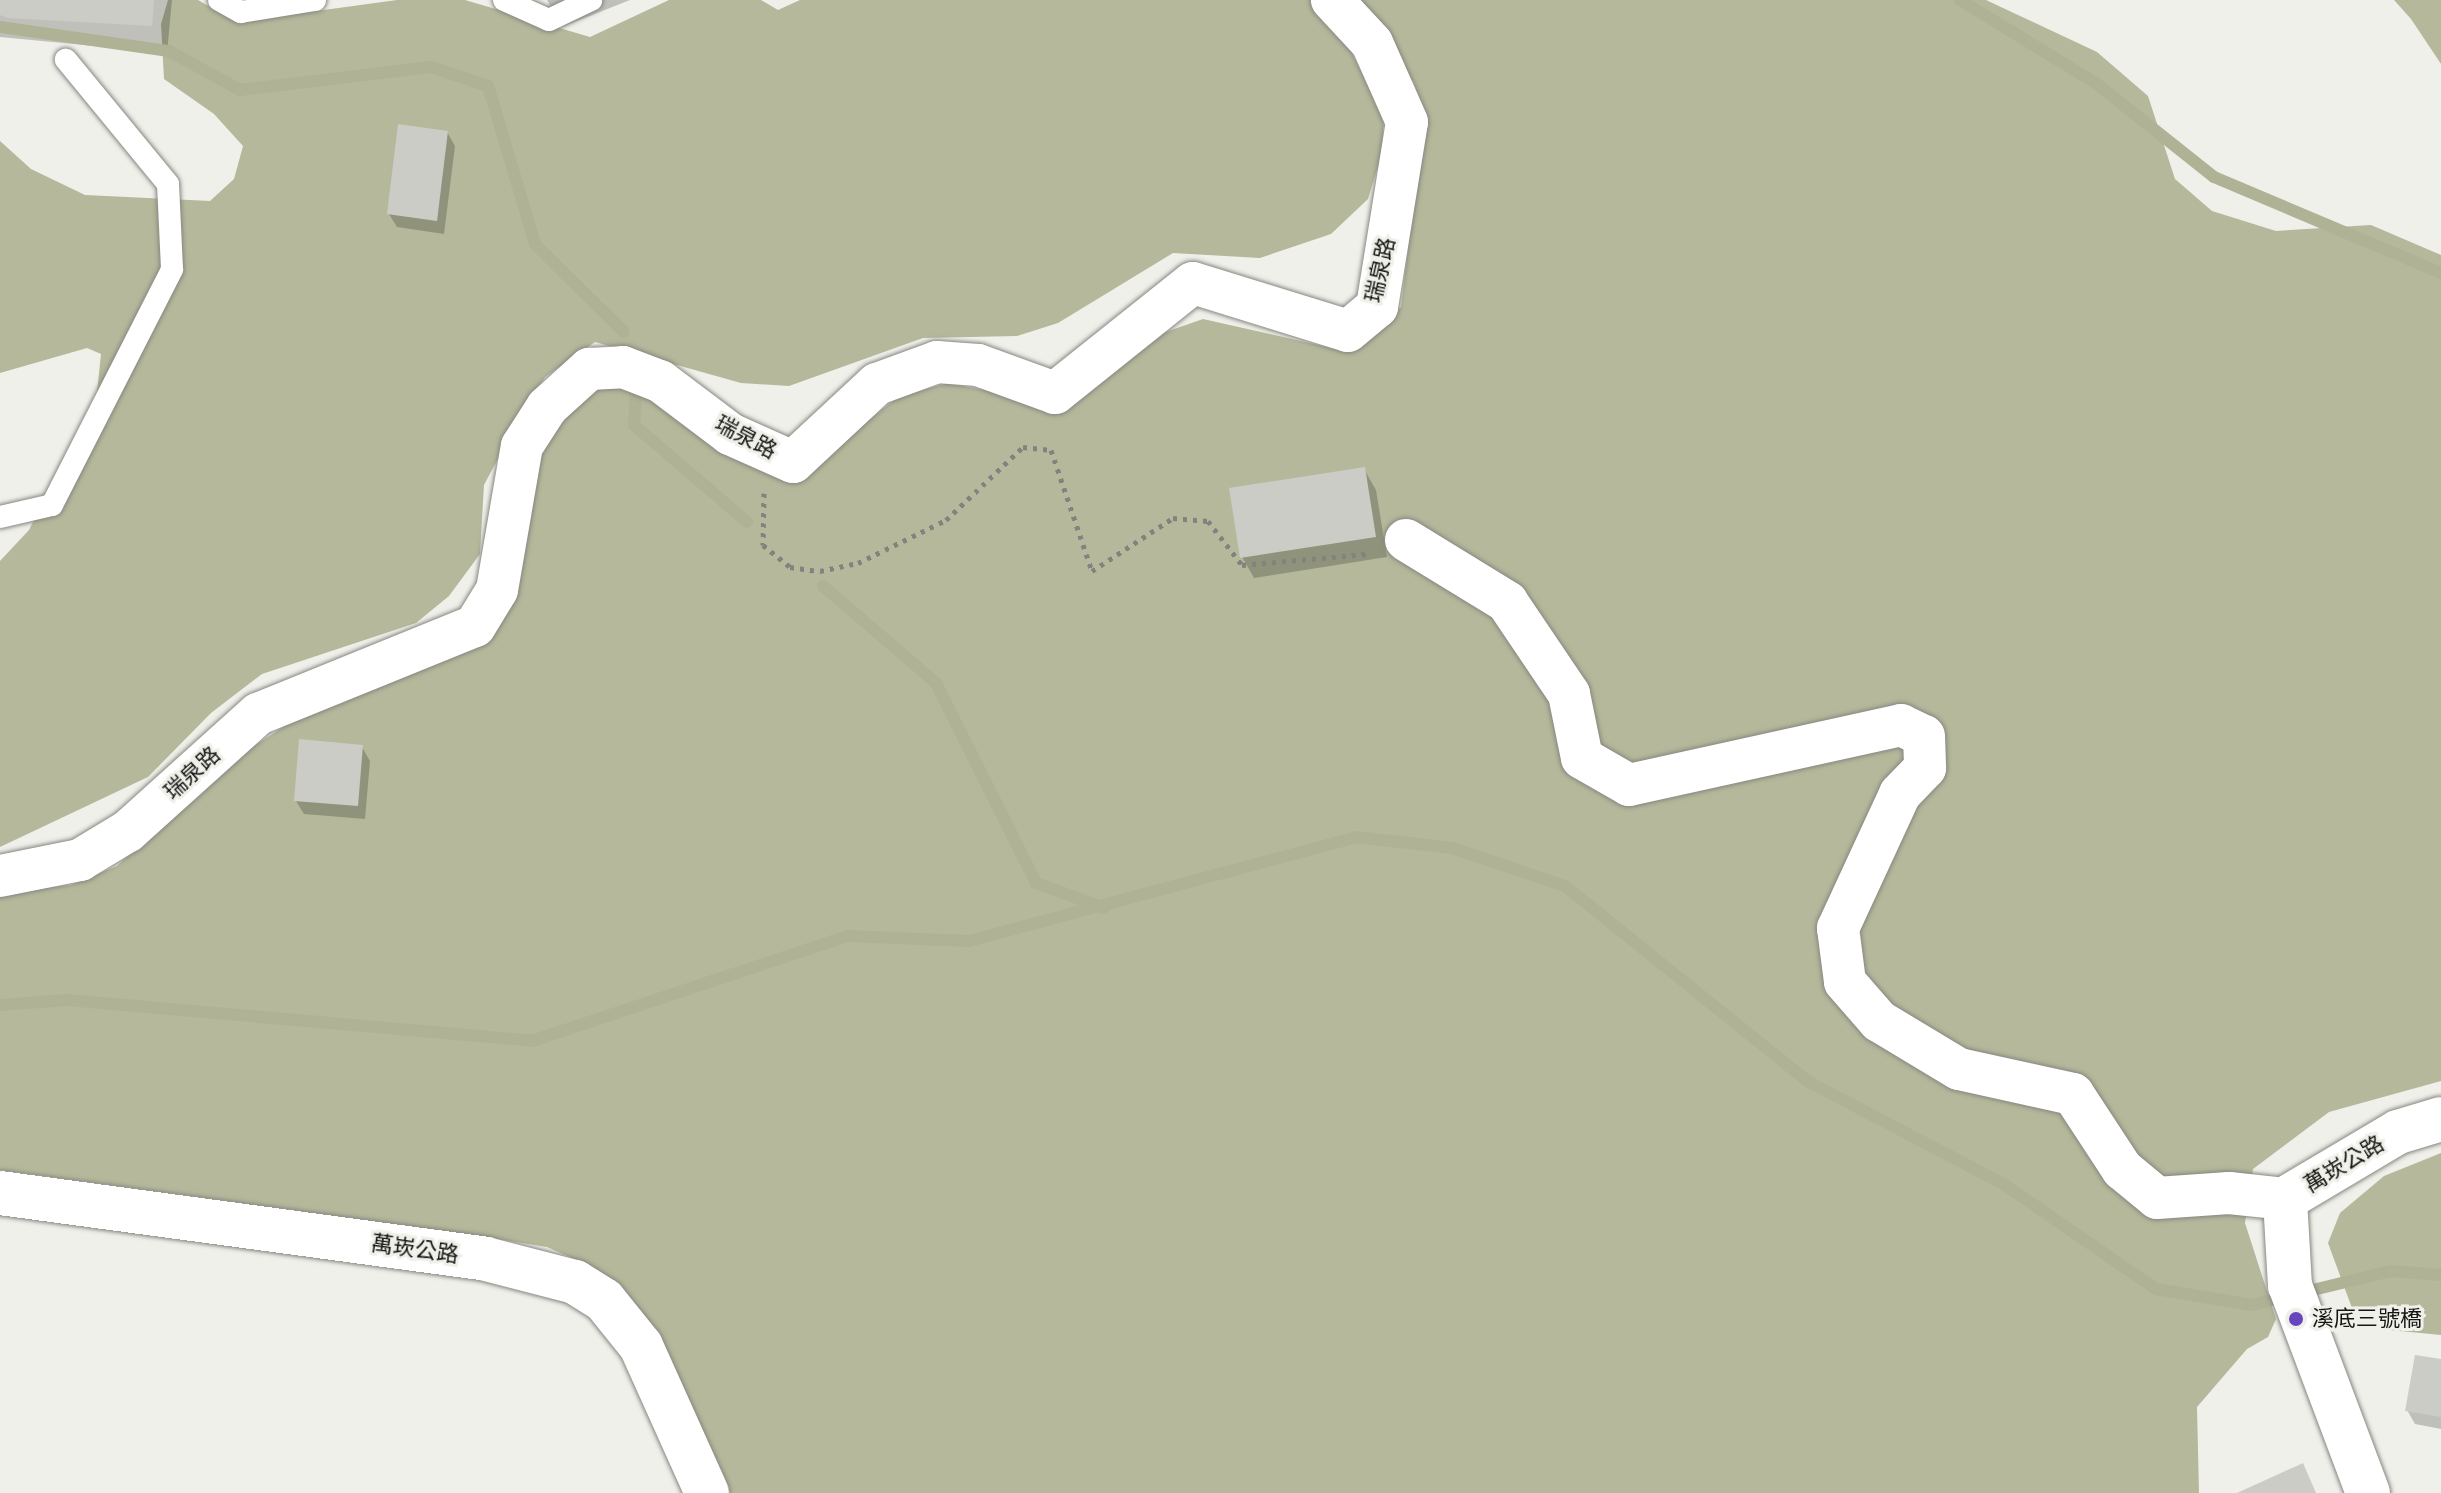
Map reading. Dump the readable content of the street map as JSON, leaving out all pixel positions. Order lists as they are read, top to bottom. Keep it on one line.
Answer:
{"streets":{"street":["瑞泉路","萬崁公路"]},"places":["溪底三號橋"]}
